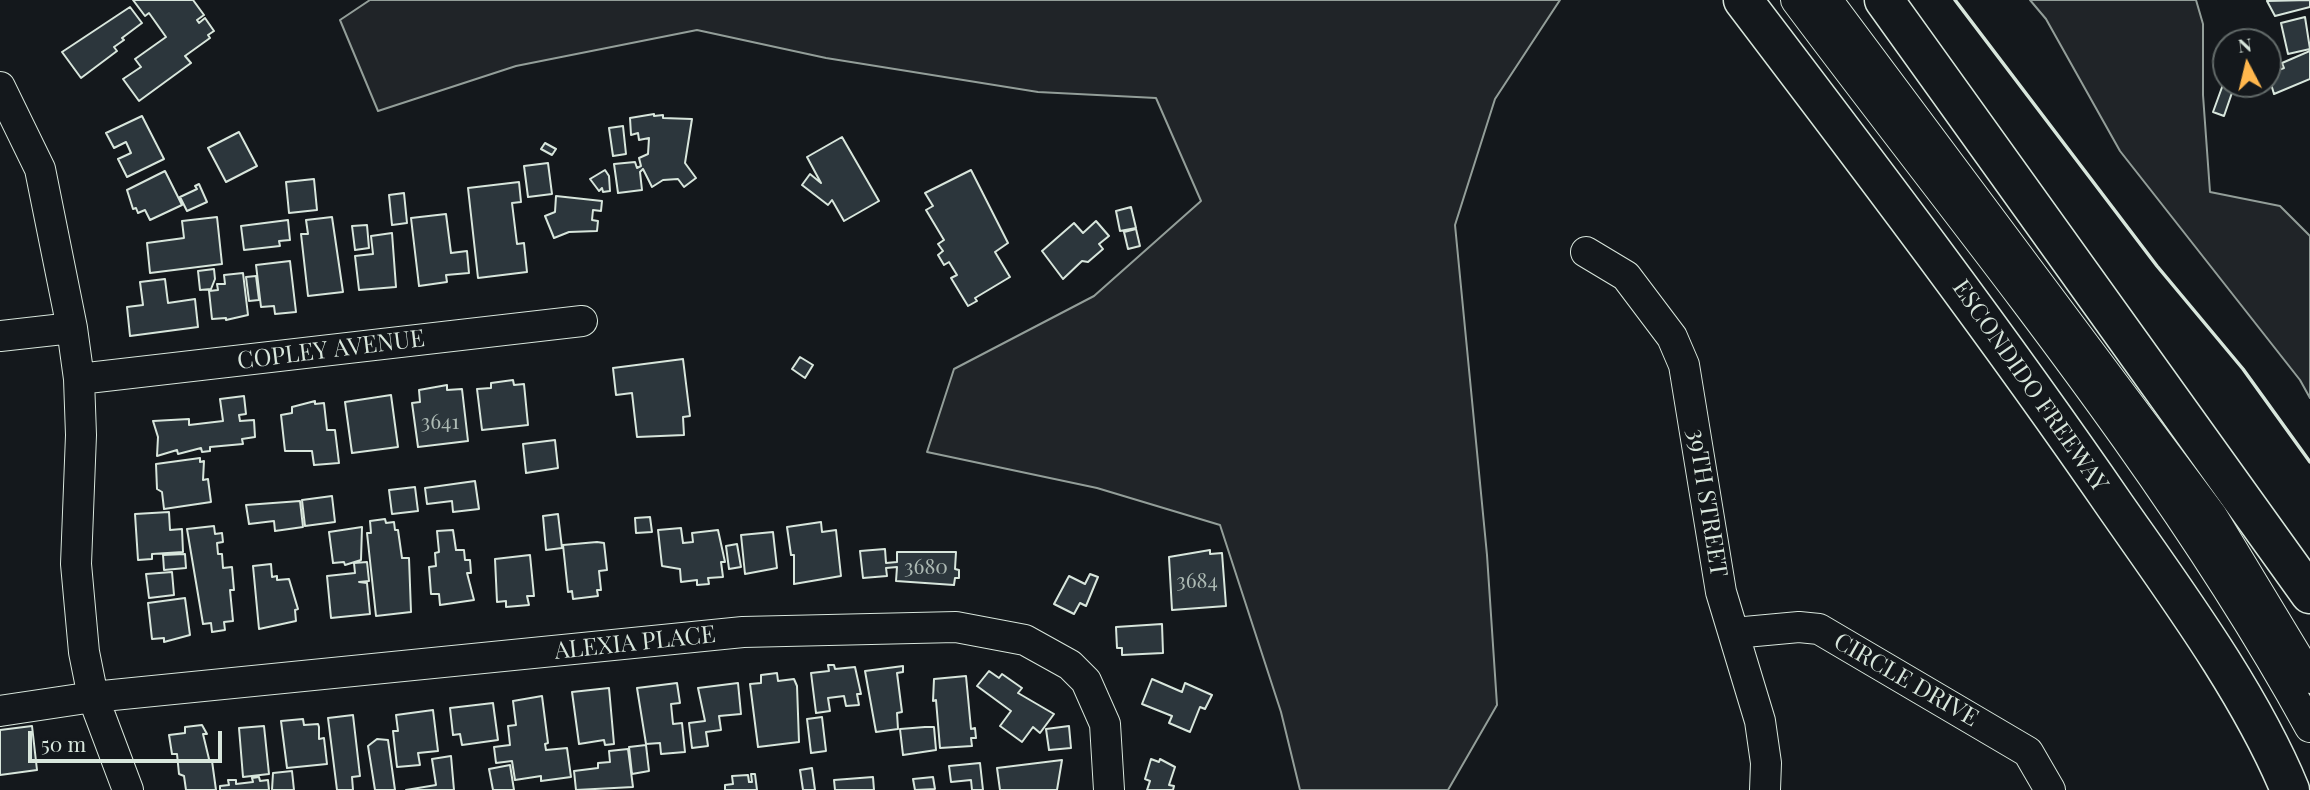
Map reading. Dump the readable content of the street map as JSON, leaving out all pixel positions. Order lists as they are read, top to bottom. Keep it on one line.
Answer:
{"streets":{"highway":["ESCONDIDO FREEWAY"],"street":["COPLEY AVENUE","39TH STREET","ALEXIA PLACE","CIRCLE DRIVE"]},"crossings":[["39TH STREET","CIRCLE DRIVE"]],"house_numbers":["3641","3680","3684"],"scale_bar":"50 m","north":"top"}
